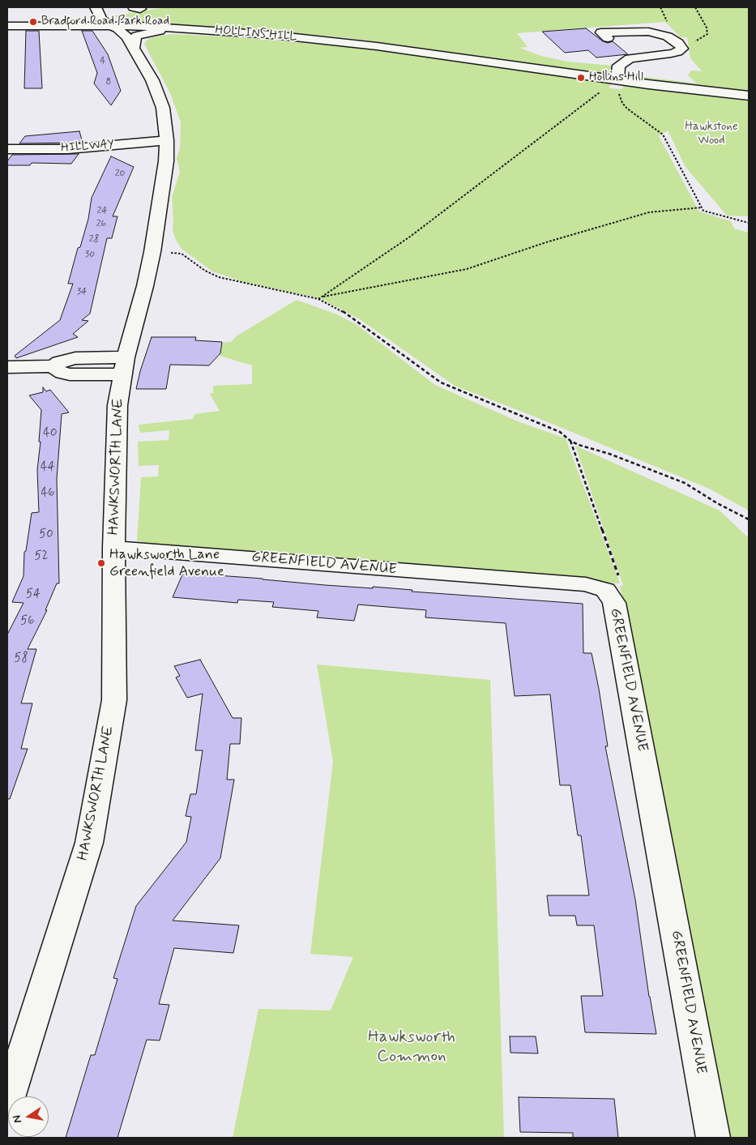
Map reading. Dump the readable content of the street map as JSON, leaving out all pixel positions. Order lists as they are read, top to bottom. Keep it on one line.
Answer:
{"streets":{"street":["HOLLINS HILL","HILLWAY","HAWKSWORTH LANE","GREENFIELD AVENUE"]},"crossings":[["HOLLINS HILL","HAWKSWORTH LANE"],["HILLWAY","HAWKSWORTH LANE"],["HAWKSWORTH LANE","GREENFIELD AVENUE"]],"parks":["Hawkstone Wood","Hawksworth Common"],"places":["Bradford Road Park Road","Hollins Hill","Hawksworth Lane Greenfield Avenue"],"house_numbers":["4","8","20","24","26","28","30","34","40","44","46","50","52","54","56","58"],"north":"left"}
